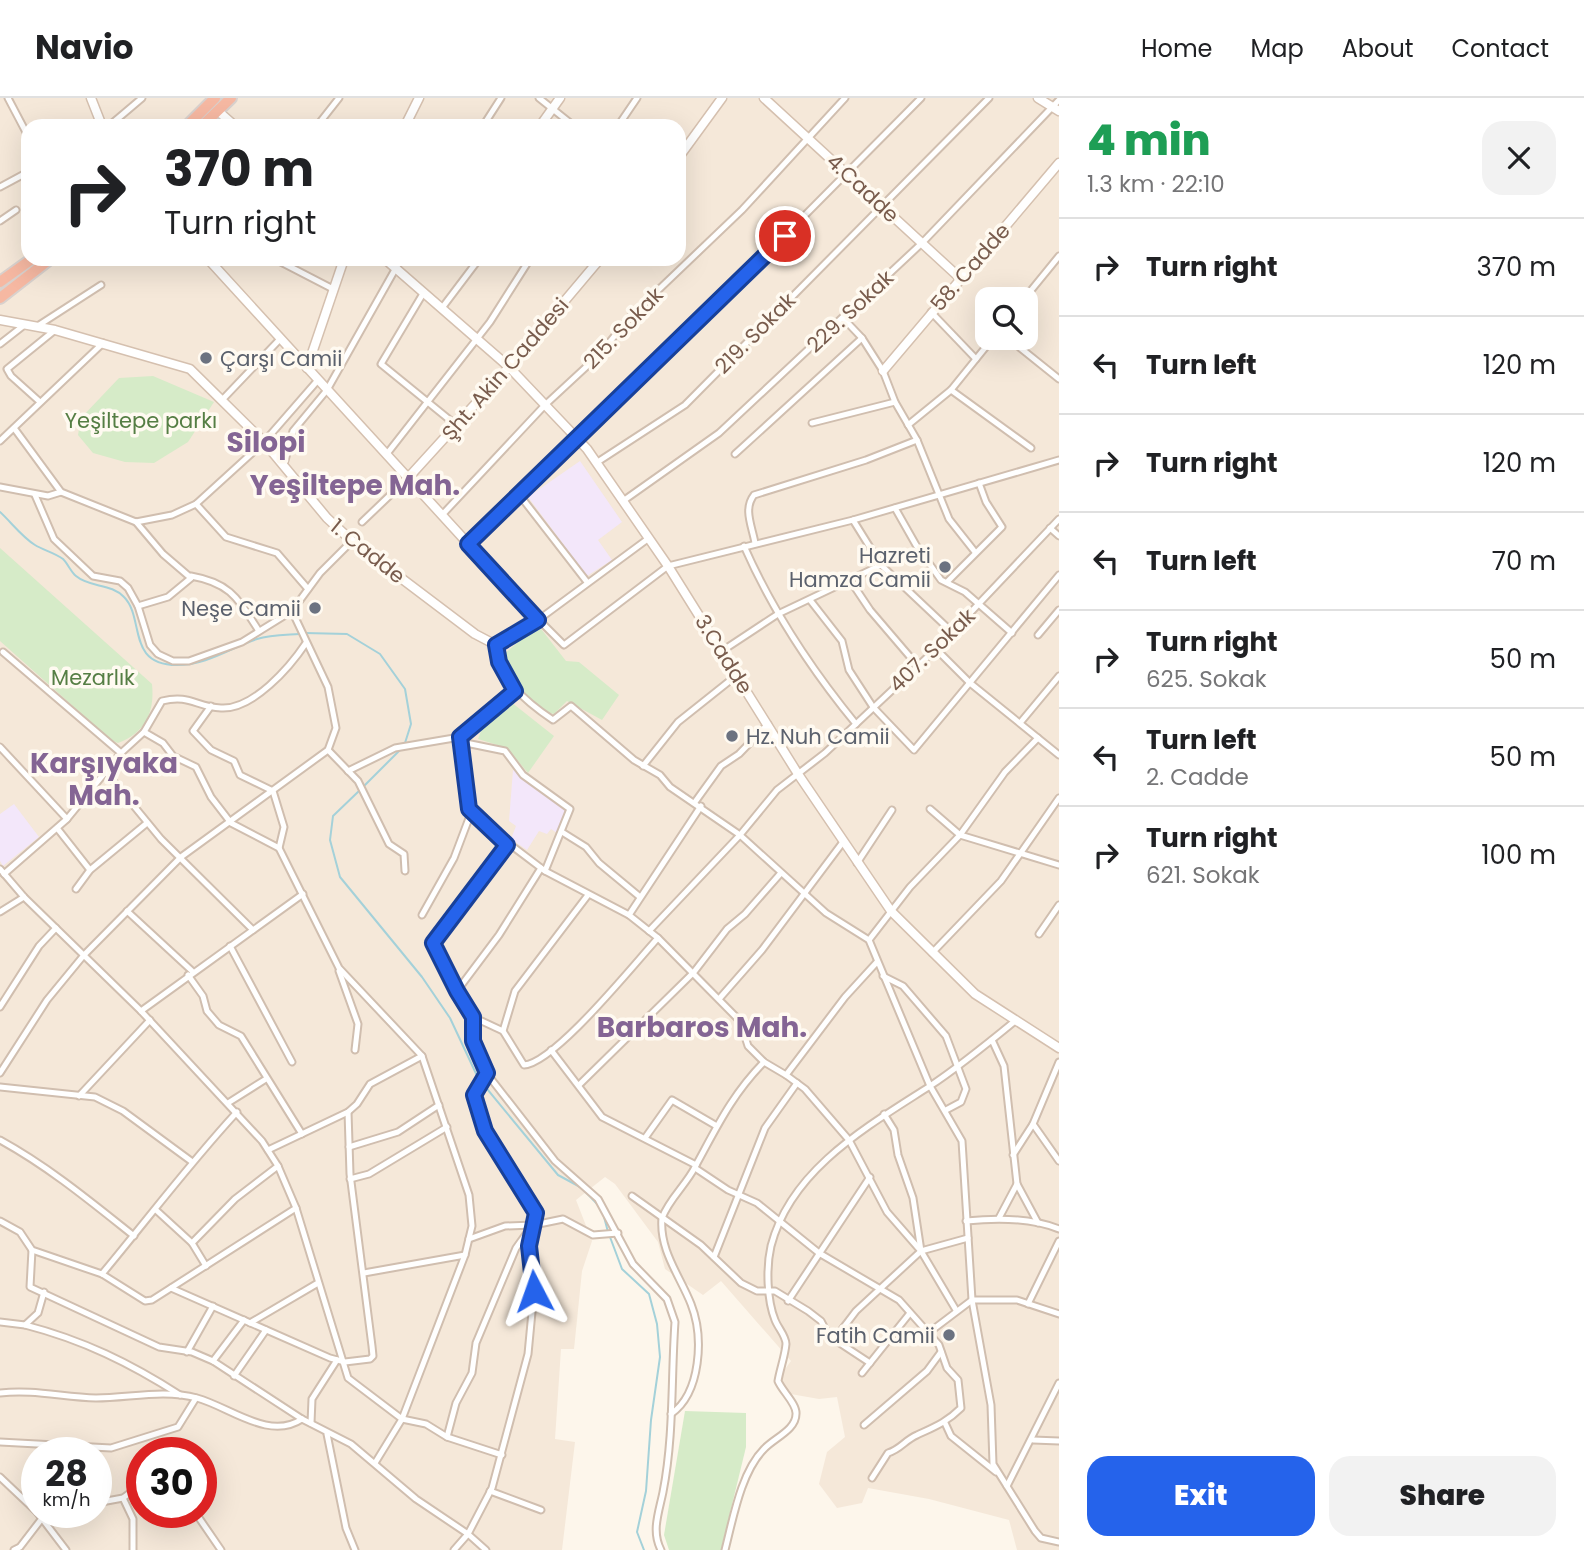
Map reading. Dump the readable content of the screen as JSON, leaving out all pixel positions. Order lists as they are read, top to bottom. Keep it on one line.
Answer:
{"streets":{"street":["4.Cadde","58. Cadde","229. Sokak","215. Sokak","219. Sokak","Şht. Akin Caddesi","1. Cadde","407. Sokak","3.Cadde"]},"crossings":[["4.Cadde","58. Cadde"],["4.Cadde","229. Sokak"],["4.Cadde","215. Sokak"],["4.Cadde","219. Sokak"],["229. Sokak","3.Cadde"],["215. Sokak","3.Cadde"],["219. Sokak","3.Cadde"],["Şht. Akin Caddesi","3.Cadde"],["407. Sokak","3.Cadde"]],"districts":["Silopi","Yeşiltepe Mah.","Karşıyaka Mah.","Barbaros Mah."],"parks":["Yeşiltepe parkı","Mezarlık"],"places":["Çarşı Camii","Hazreti Hamza Camii","Neşe Camii","Hz. Nuh Camii","Fatih Camii"],"page":{"header":"Navio","nav":["Home","Map","About","Contact"],"heading":["4 min","1.3 km · 22:10"],"turn":["370 m","Turn right"],"list":[{"name":"Turn right","value":"370 m"},{"name":"Turn left","value":"120 m"},{"name":"Turn right","value":"120 m"},{"name":"Turn left","value":"70 m"},{"name":"Turn right","note":"625. Sokak","value":"50 m"},{"name":"Turn left","note":"2. Cadde","value":"50 m"},{"name":"Turn right","note":"621. Sokak","value":"100 m"}],"speed":"28 km/h","limit":"30","buttons":["Exit","Share"]}}
